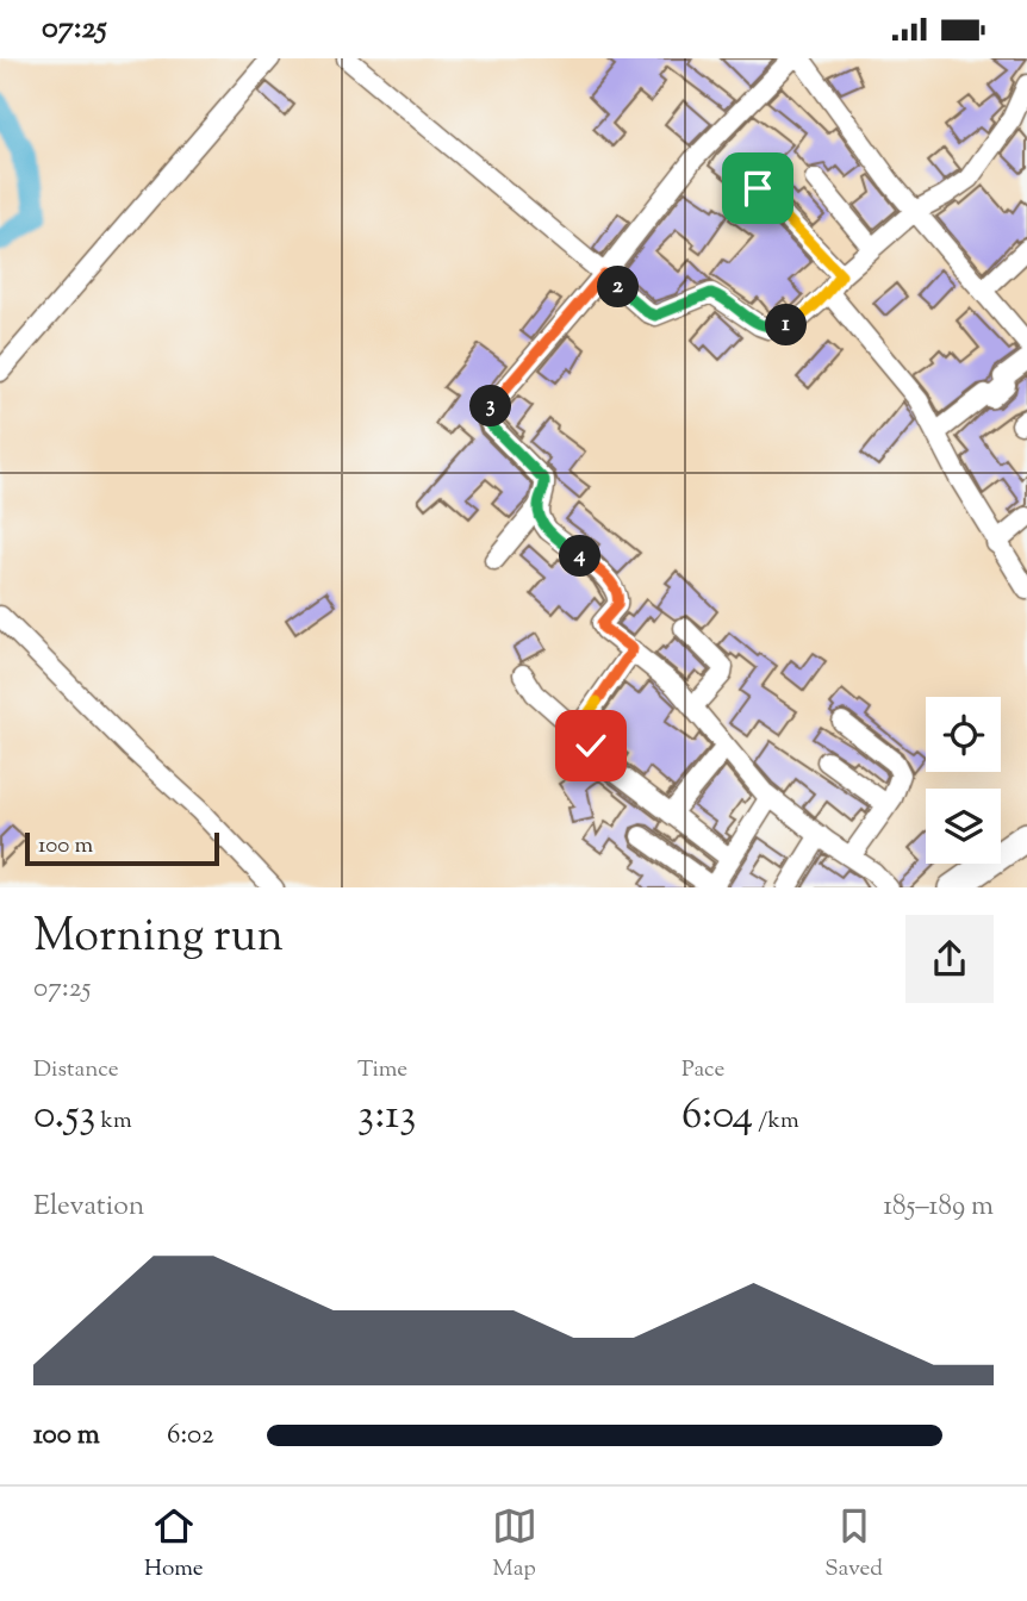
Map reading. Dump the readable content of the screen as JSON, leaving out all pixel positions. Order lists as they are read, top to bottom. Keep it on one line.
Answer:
{"scale_bar":"100 m","page":{"status":"07:25","pins":["2","1","3","4"],"scale":"100 m","heading":["Morning run","07:25"],"stats":[["Distance","0.53 km"],["Time","3:13"],["Pace","6:04 /km"]],"chart":["Elevation","185–189 m"],"list":[{"name":"100 m","note":"6:02"}],"tabs":["Home","Map","Saved"]}}
